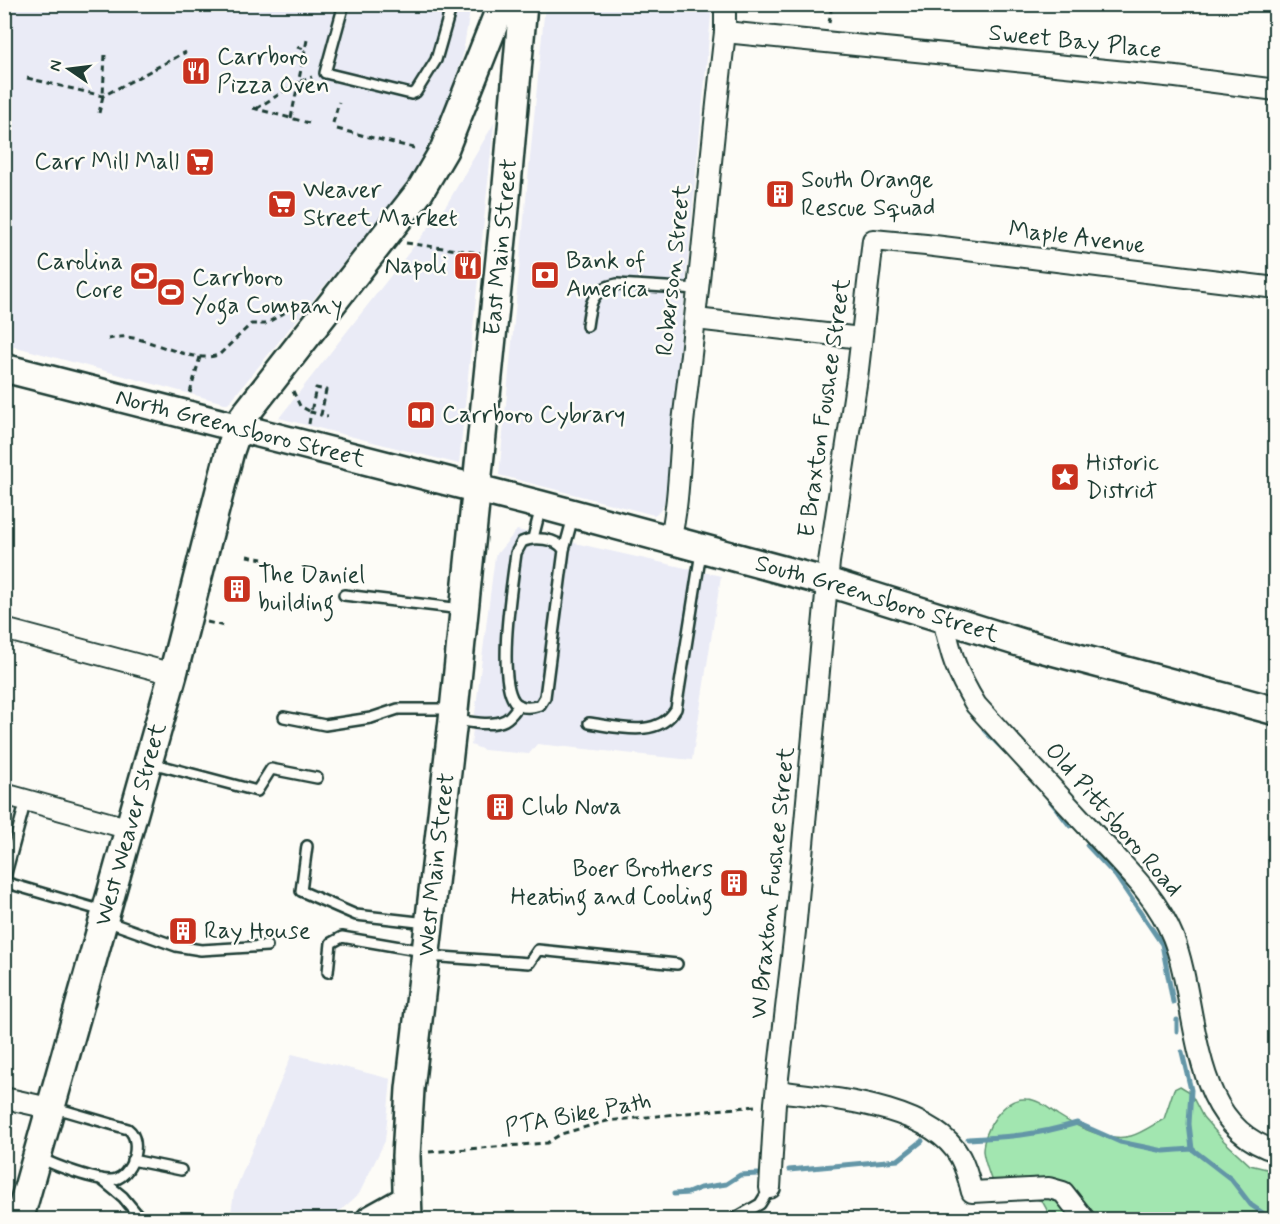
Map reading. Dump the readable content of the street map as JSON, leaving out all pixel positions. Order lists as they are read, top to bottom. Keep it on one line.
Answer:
{"streets":{"main road":["East Main Street","North Greensboro Street","South Greensboro Street","West Weaver Street","West Main Street"],"street":["Sweet Bay Place","Maple Avenue","Roberson Street","E Braxton Foushee Street","Old Pittsboro Road","W Braxton Foushee Street"],"path":["PTA Bike Path"]},"crossings":[["Sweet Bay Place","Roberson Street"],["Maple Avenue","E Braxton Foushee Street"],["East Main Street","North Greensboro Street"],["East Main Street","South Greensboro Street"],["East Main Street","West Main Street"],["Roberson Street","South Greensboro Street"],["E Braxton Foushee Street","South Greensboro Street"],["E Braxton Foushee Street","W Braxton Foushee Street"],["North Greensboro Street","South Greensboro Street"],["North Greensboro Street","West Weaver Street"],["North Greensboro Street","West Main Street"],["South Greensboro Street","Old Pittsboro Road"],["South Greensboro Street","West Main Street"],["South Greensboro Street","W Braxton Foushee Street"],["W Braxton Foushee Street","PTA Bike Path"]],"places":{"restaurant":["Carrboro Pizza Oven","Napoli"],"supermarket":["Carr Mill Mall","Weaver Street Market"],"building":["South Orange Rescue Squad","The Daniel building","Club Nova","Boer Brothers Heating and Cooling","Ray House"],"bank":["Bank of America"],"sports":["Carolina Core","Carrboro Yoga Company"],"library":["Carrboro Cybrary"],"place":["Historic District"]},"north":"left"}
